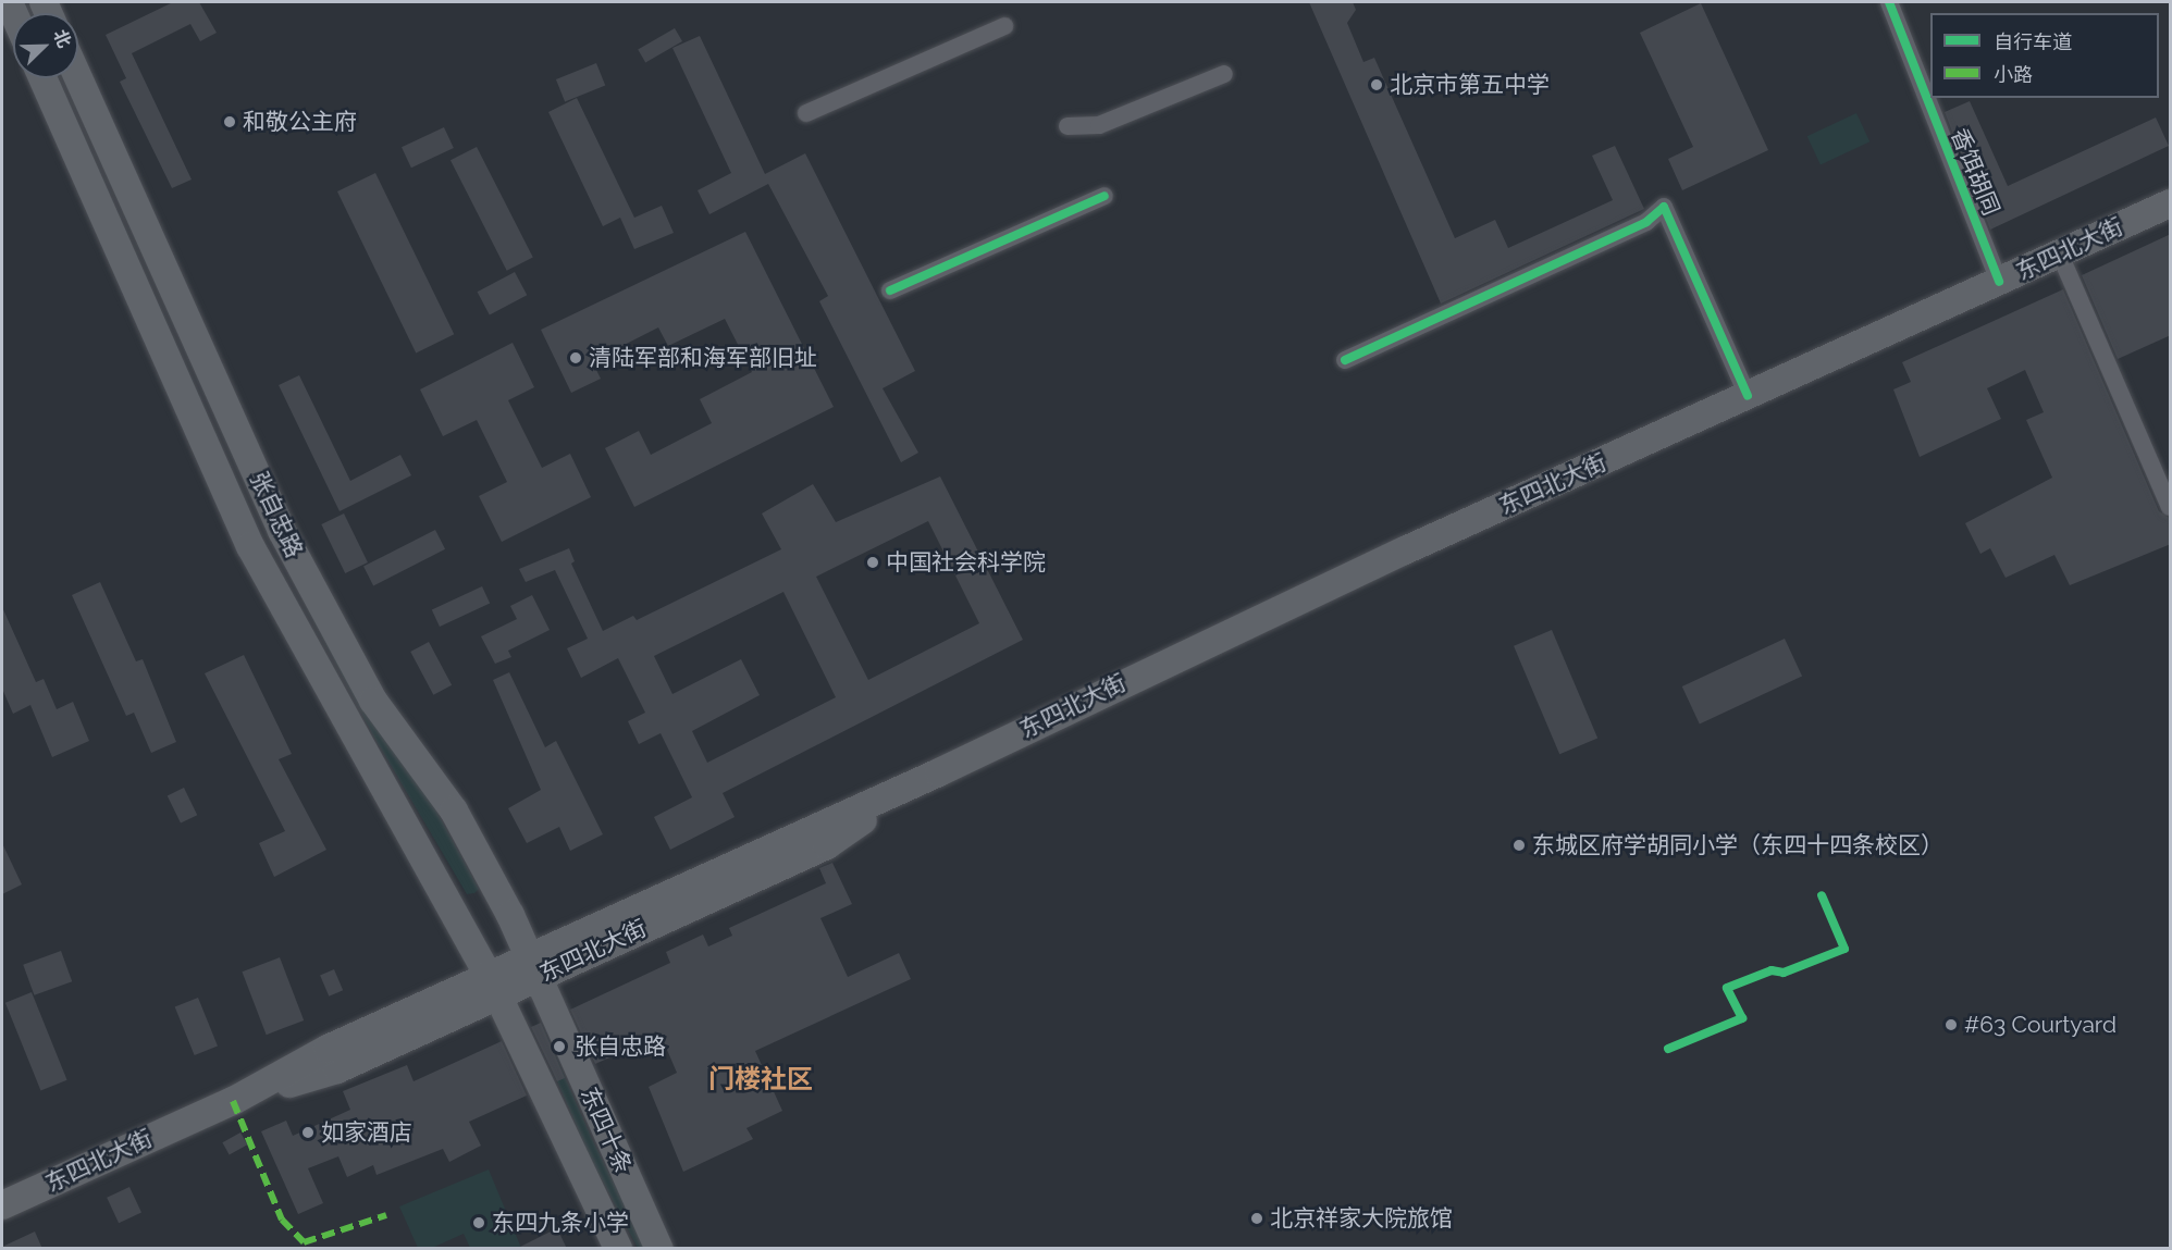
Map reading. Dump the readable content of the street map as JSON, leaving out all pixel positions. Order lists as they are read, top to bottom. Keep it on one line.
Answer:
{"streets":{"main road":["东四北大街","张自忠路","东四十条"],"street":["香饵胡同"]},"crossings":[["香饵胡同","东四北大街"],["东四北大街","张自忠路"],["东四北大街","东四十条"],["张自忠路","东四十条"]],"districts":["门楼社区"],"places":["北京市第五中学","和敬公主府","清陆军部和海军部旧址","中国社会科学院","东城区府学胡同小学（东四十四条校区）","#63 Courtyard","张自忠路","如家酒店","北京祥家大院旅馆","东四九条小学"],"legend":["自行车道","小路"],"north":"top right"}
